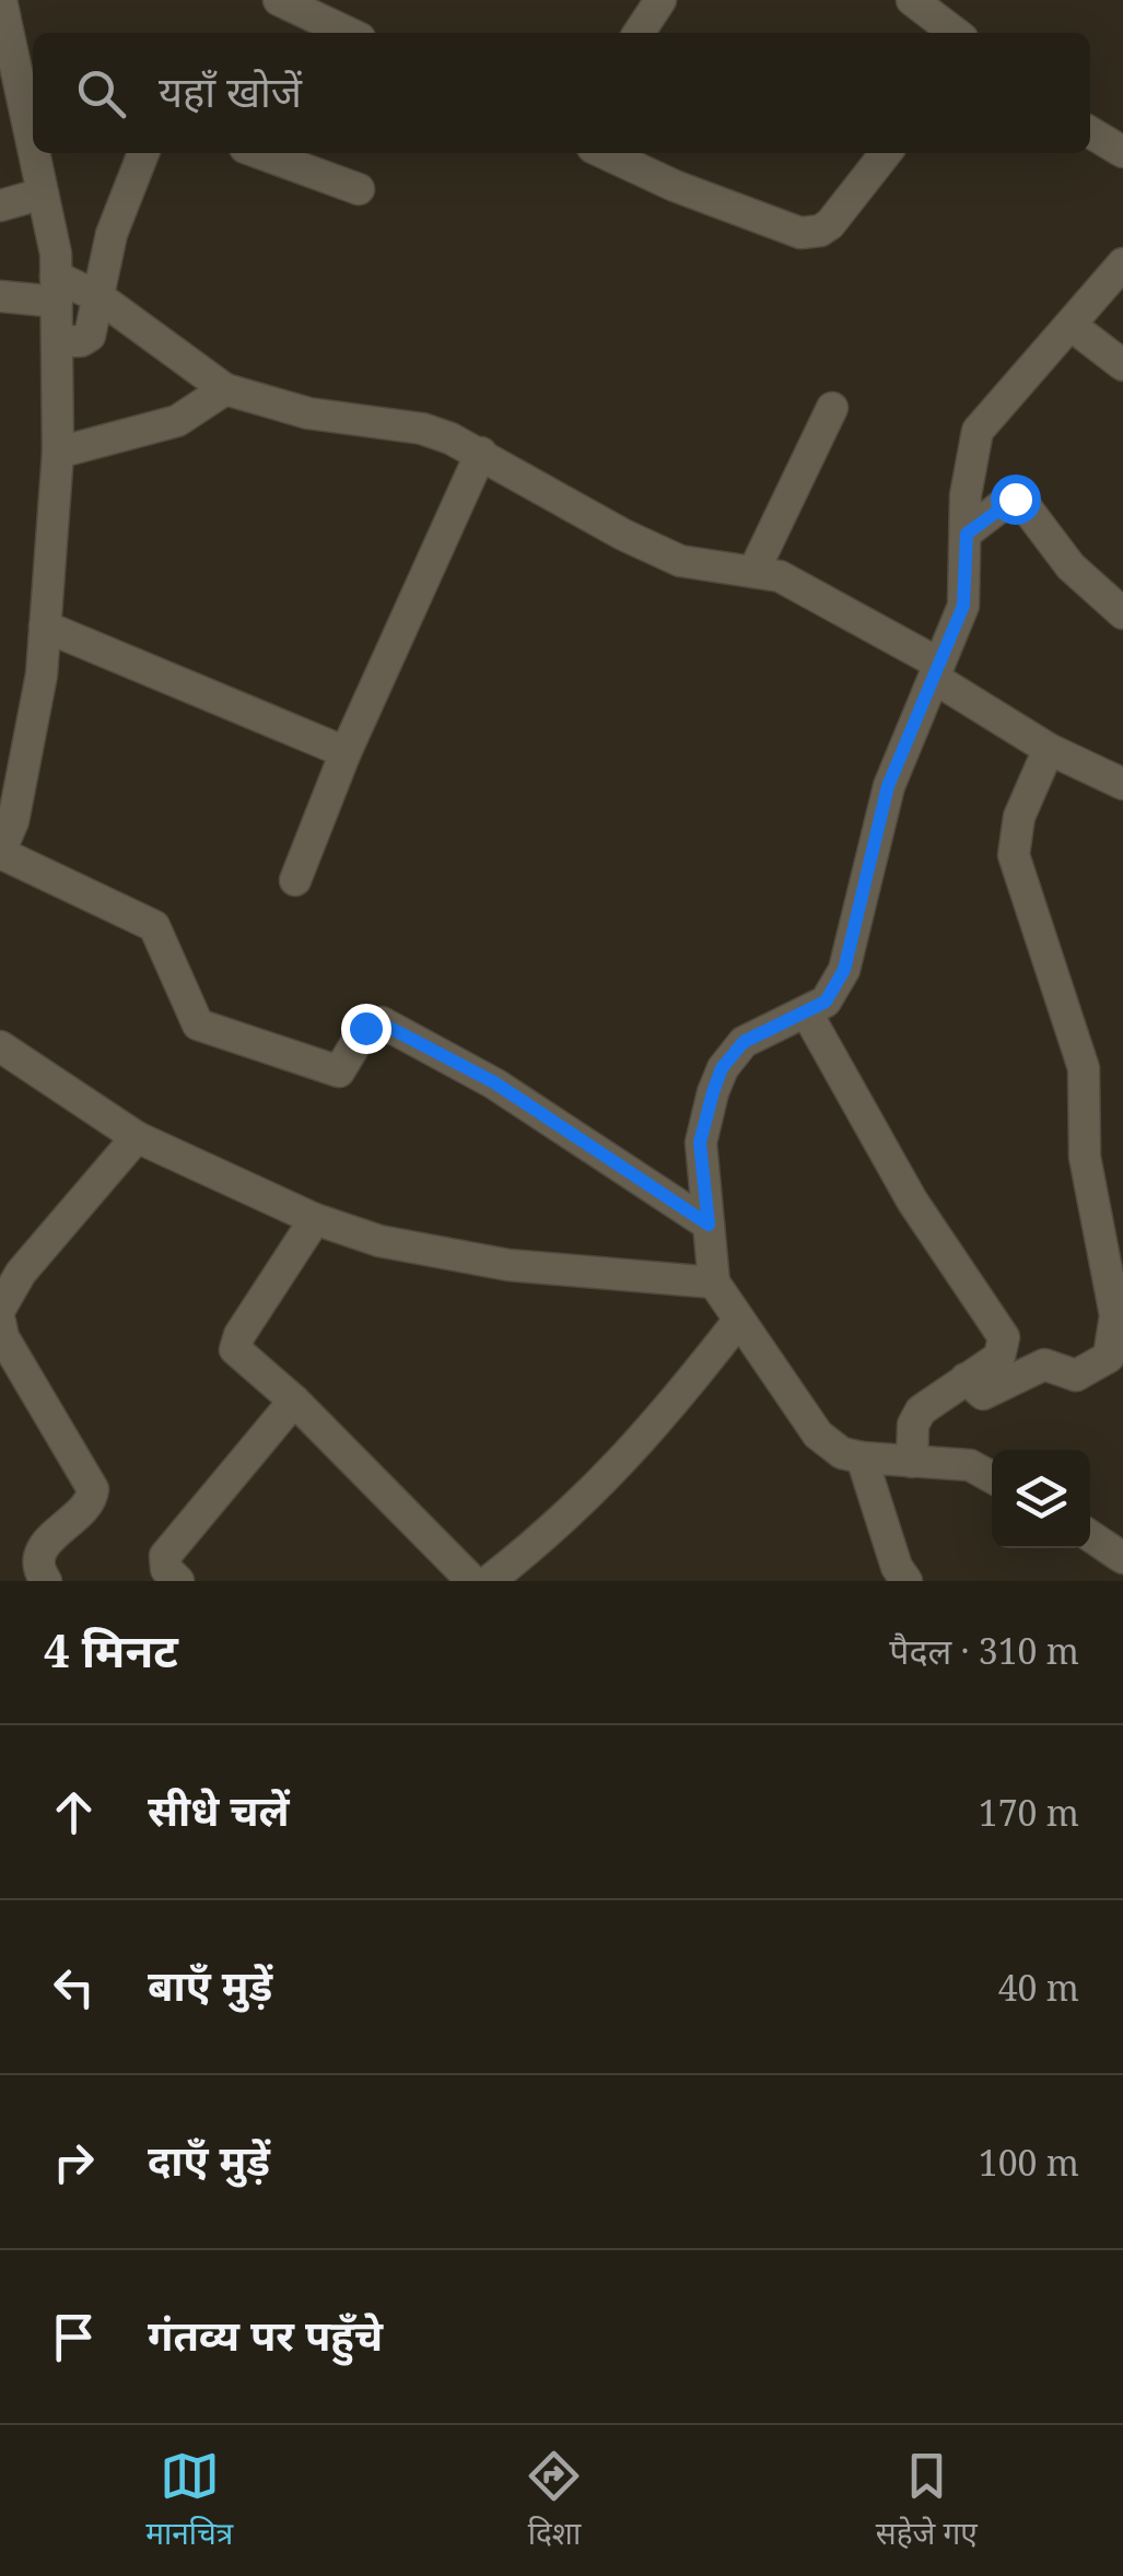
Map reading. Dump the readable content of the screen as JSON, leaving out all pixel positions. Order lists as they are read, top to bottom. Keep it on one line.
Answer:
{"page":{"search":"यहाँ खोजें","heading":["4 मिनट","पैदल · 310 m"],"list":[["सीधे चलें","170 m"],["बाएँ मुड़ें","40 m"],["दाएँ मुड़ें","100 m"],"गंतव्य पर पहुँचे"],"nav":["मानचित्र","दिशा","सहेजे गए"]}}
